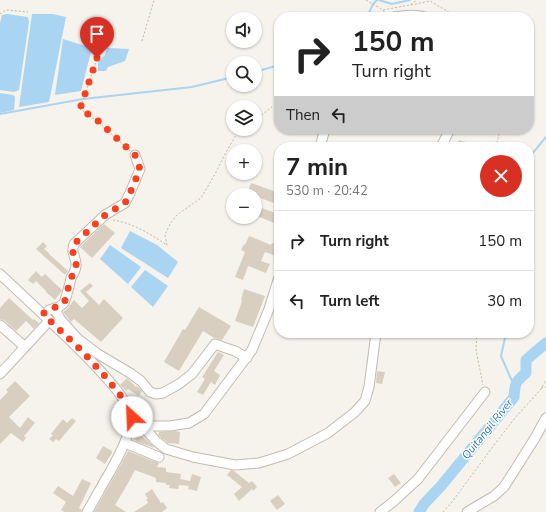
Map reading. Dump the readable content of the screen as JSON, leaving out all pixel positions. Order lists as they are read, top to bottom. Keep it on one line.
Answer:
{"water":["Quitangil River"],"page":{"map_buttons":["+","−"],"turn":["150 m","Turn right"],"then":"Then","heading":["7 min","530 m · 20:42"],"list":[{"name":"Turn right","value":"150 m"},{"name":"Turn left","value":"30 m"}]}}
